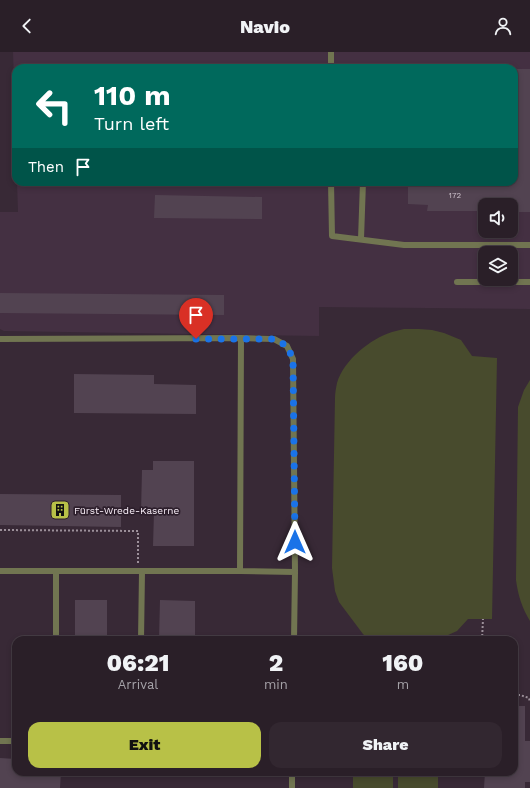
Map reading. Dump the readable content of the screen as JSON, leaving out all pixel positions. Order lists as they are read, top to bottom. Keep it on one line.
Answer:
{"places":{"building":["Fürst-Wrede-Kaserne"]},"house_numbers":["172"],"page":{"header":"Navio","turn":["110 m","Turn left"],"then":"Then","eta":["06:21","Arrival","2","min","160","m"],"buttons":["Exit","Share"]}}
